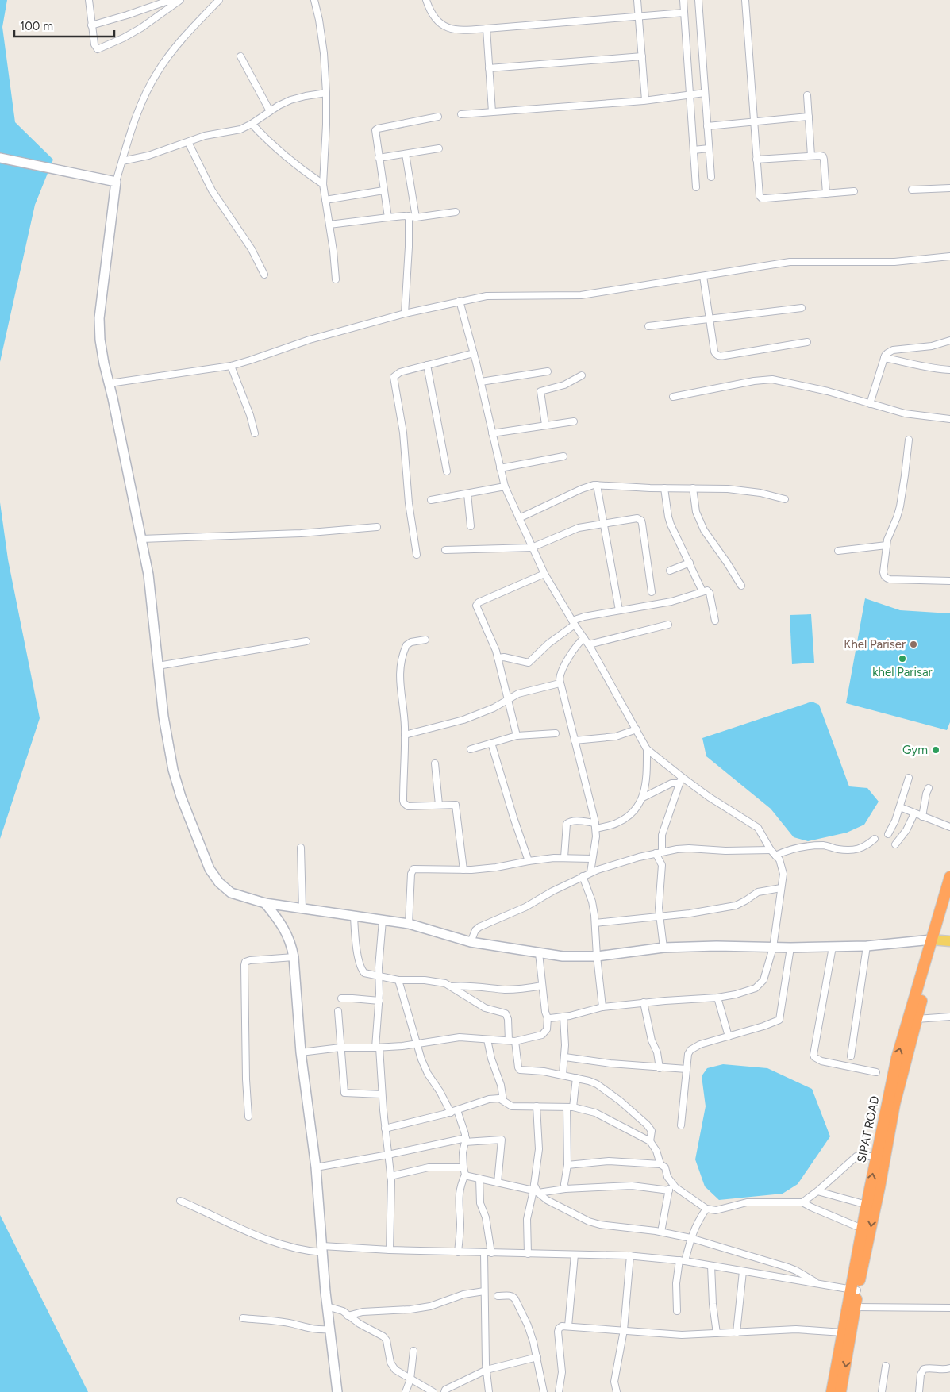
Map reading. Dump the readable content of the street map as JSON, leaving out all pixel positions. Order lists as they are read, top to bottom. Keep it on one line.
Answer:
{"streets":{"highway":["SIPAT ROAD"]},"places":["Khel Pariser","khel Parisar","Gym"],"scale_bar":"100 m"}
